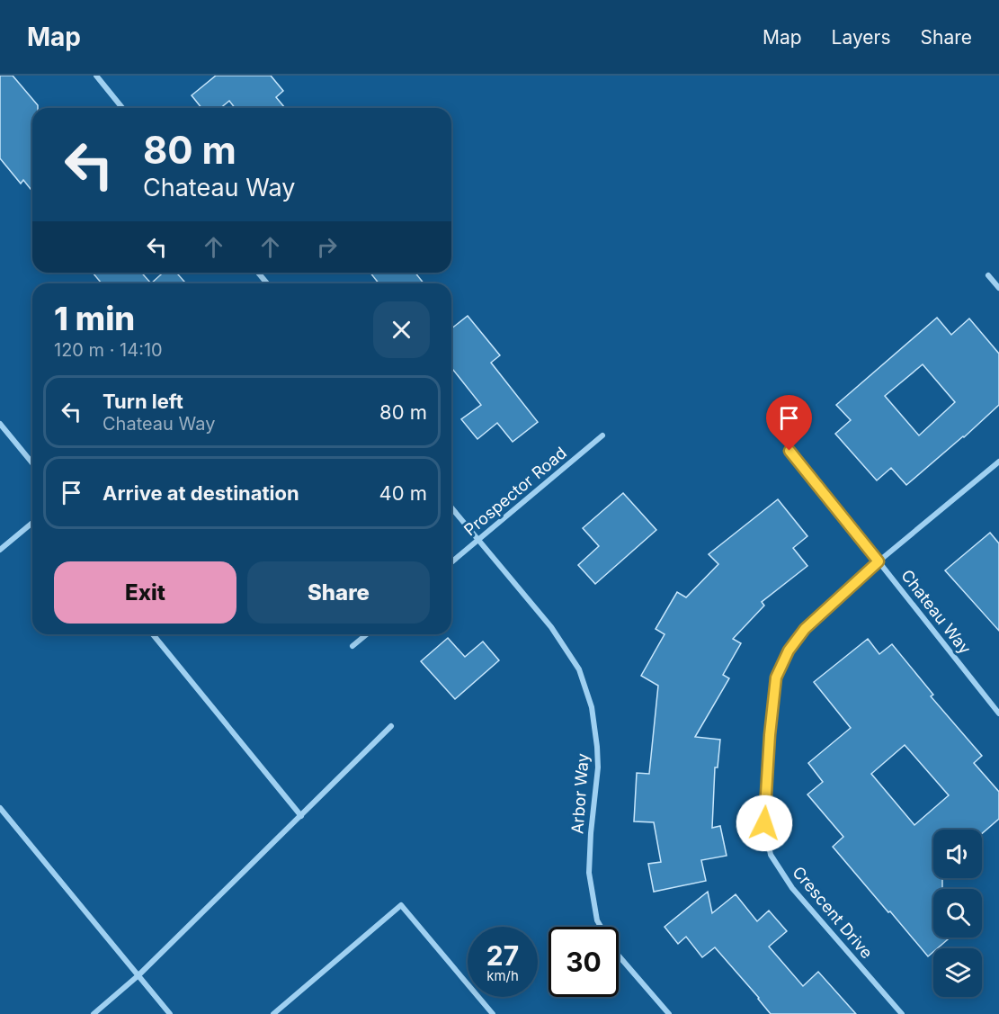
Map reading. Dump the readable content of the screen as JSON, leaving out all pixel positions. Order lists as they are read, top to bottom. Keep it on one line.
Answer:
{"streets":{"street":["Prospector Road","Chateau Way","Arbor Way","Crescent Drive"]},"crossings":[["Prospector Road","Arbor Way"],["Chateau Way","Crescent Drive"]],"page":{"header":"Map","nav":["Map","Layers","Share"],"turn":["80 m","Chateau Way"],"heading":["1 min","120 m · 14:10"],"list":[{"name":"Turn left","note":"Chateau Way","value":"80 m"},{"name":"Arrive at destination","value":"40 m"}],"buttons":["Exit","Share"],"speed":"27 km/h","limit":"30"}}
